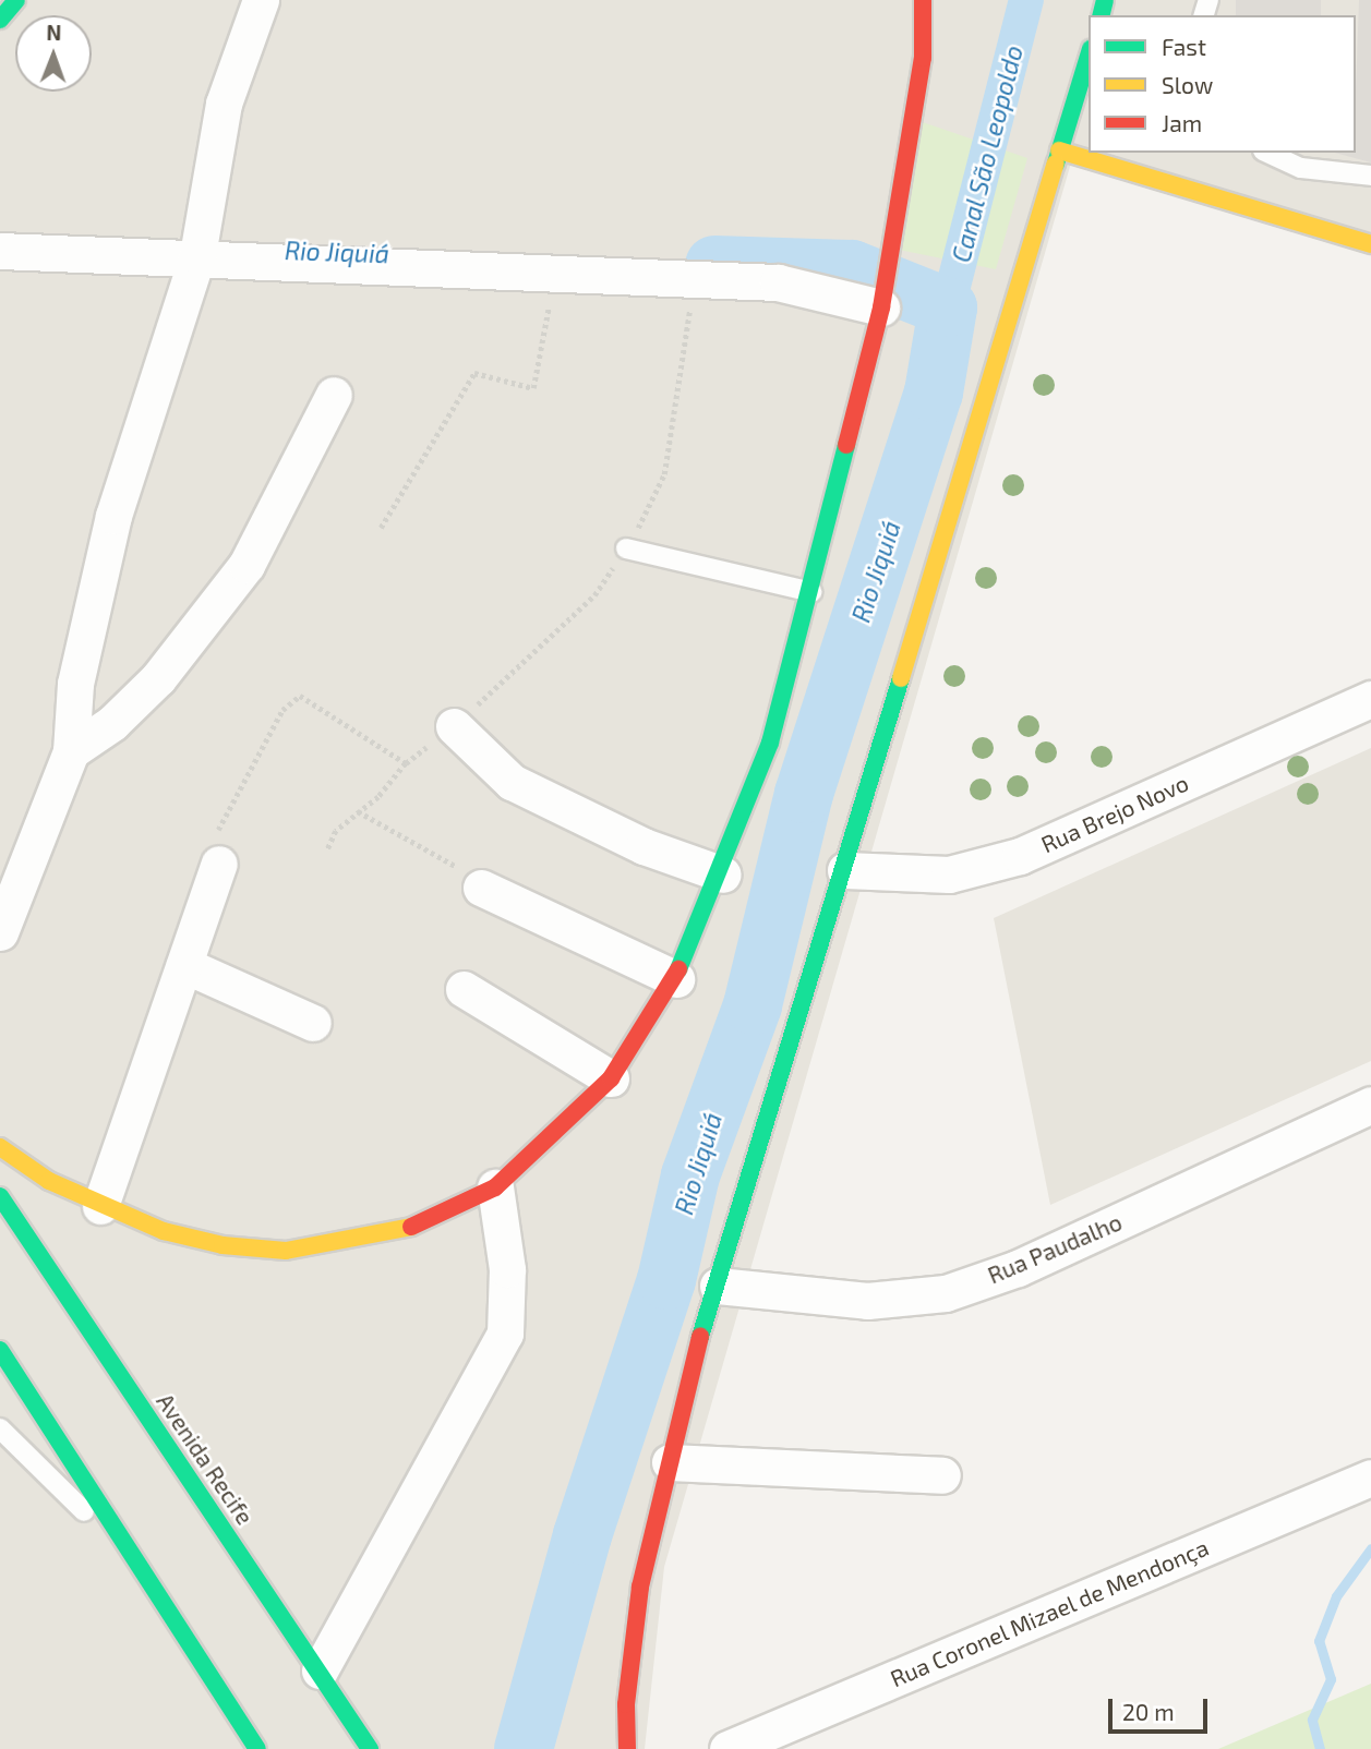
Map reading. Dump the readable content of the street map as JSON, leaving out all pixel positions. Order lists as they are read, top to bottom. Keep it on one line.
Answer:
{"streets":{"main road":["Avenida Recife"],"street":["Rua Brejo Novo","Rua Paudalho","Rua Coronel Mizael de Mendonça"]},"water":["Canal São Leopoldo","Rio Jiquiá"],"legend":["Fast","Slow","Jam"],"scale_bar":"20 m","north":"top"}
